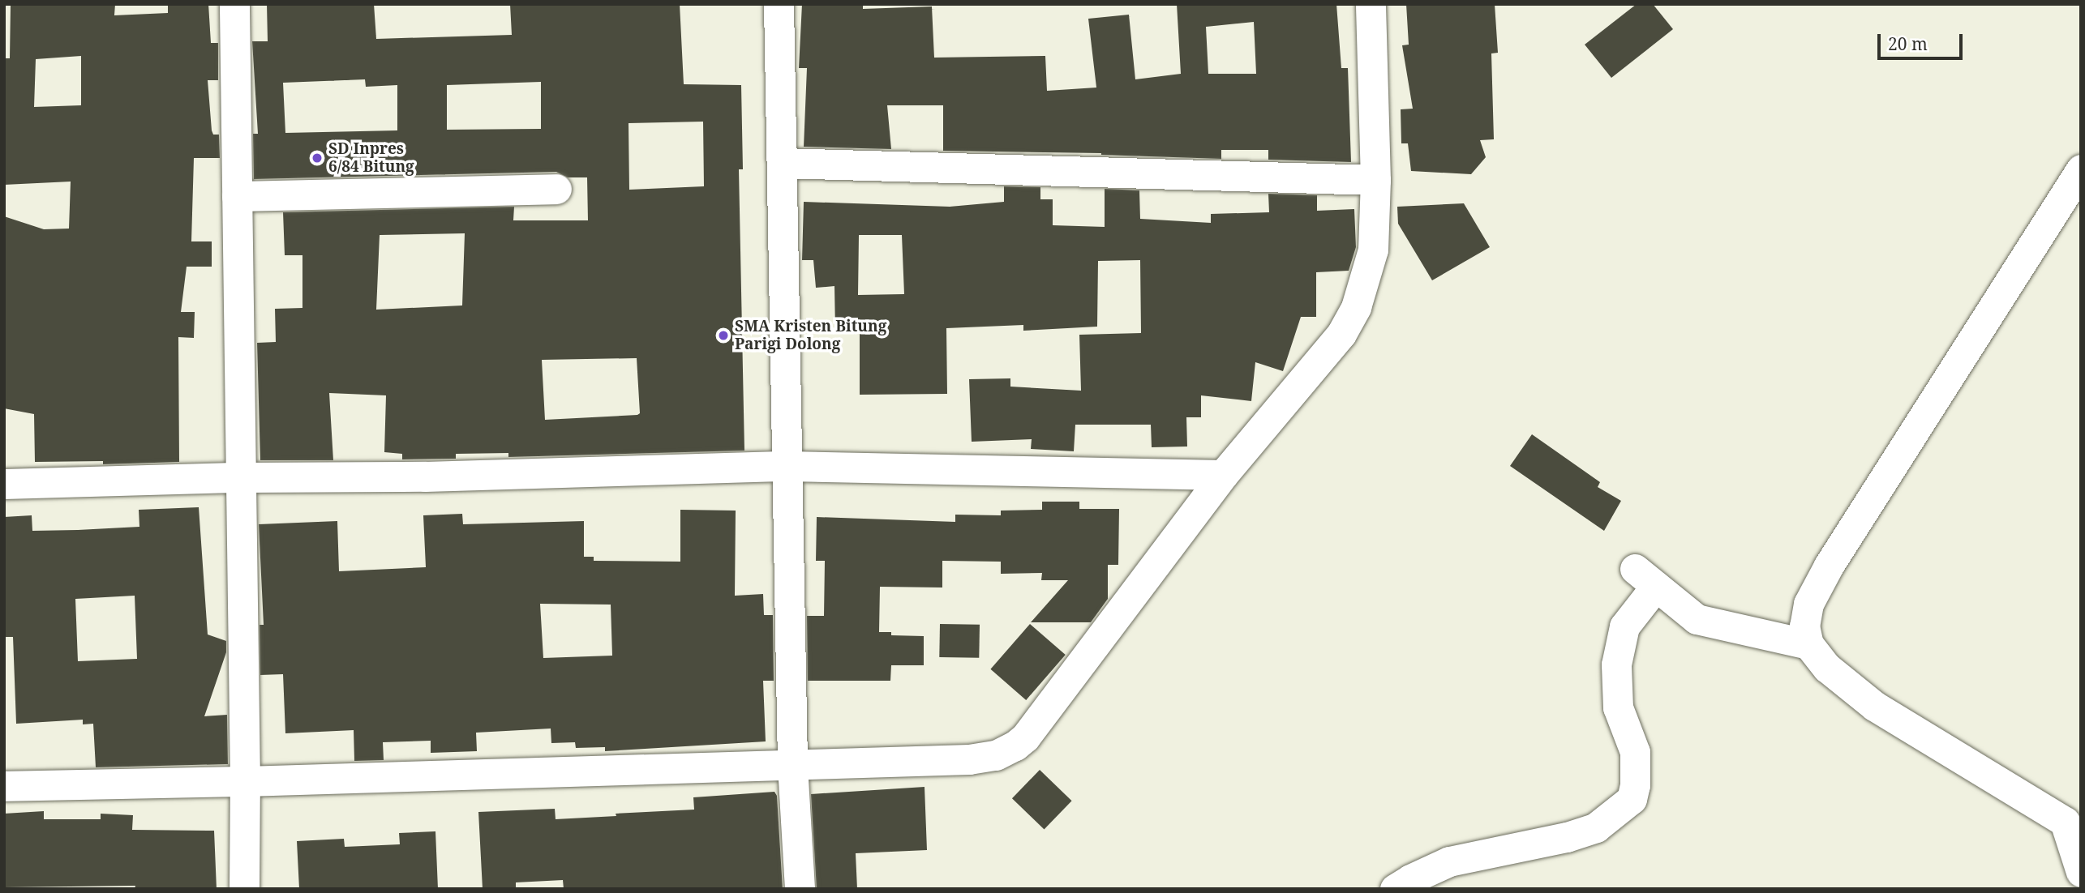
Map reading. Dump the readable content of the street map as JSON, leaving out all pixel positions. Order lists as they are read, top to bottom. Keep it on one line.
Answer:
{"places":["SD Inpres 6/84 Bitung","SMA Kristen Bitung Parigi Dolong"],"scale_bar":"20 m"}
